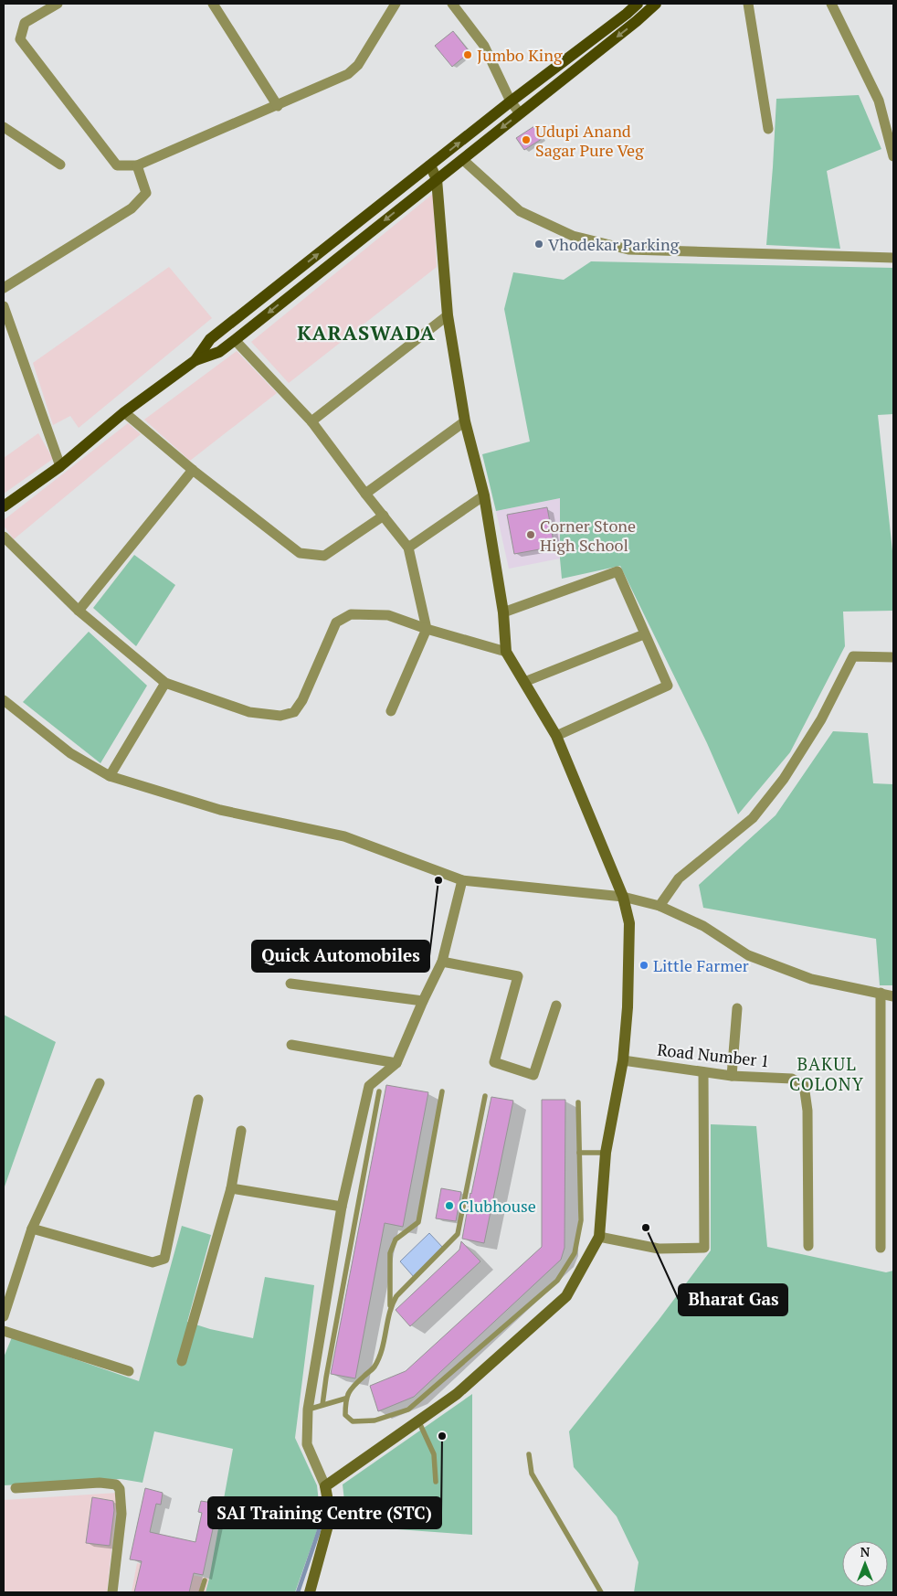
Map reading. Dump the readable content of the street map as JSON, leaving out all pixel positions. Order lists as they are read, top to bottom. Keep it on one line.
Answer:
{"streets":{"street":["Road Number 1"]},"districts":["KARASWADA","BAKUL COLONY"],"places":["Jumbo King","Udupi Anand Sagar Pure Veg","Vhodekar Parking","Corner Stone High School","Quick Automobiles","Little Farmer","Clubhouse","Bharat Gas","SAI Training Centre (STC)"],"north":"top"}
